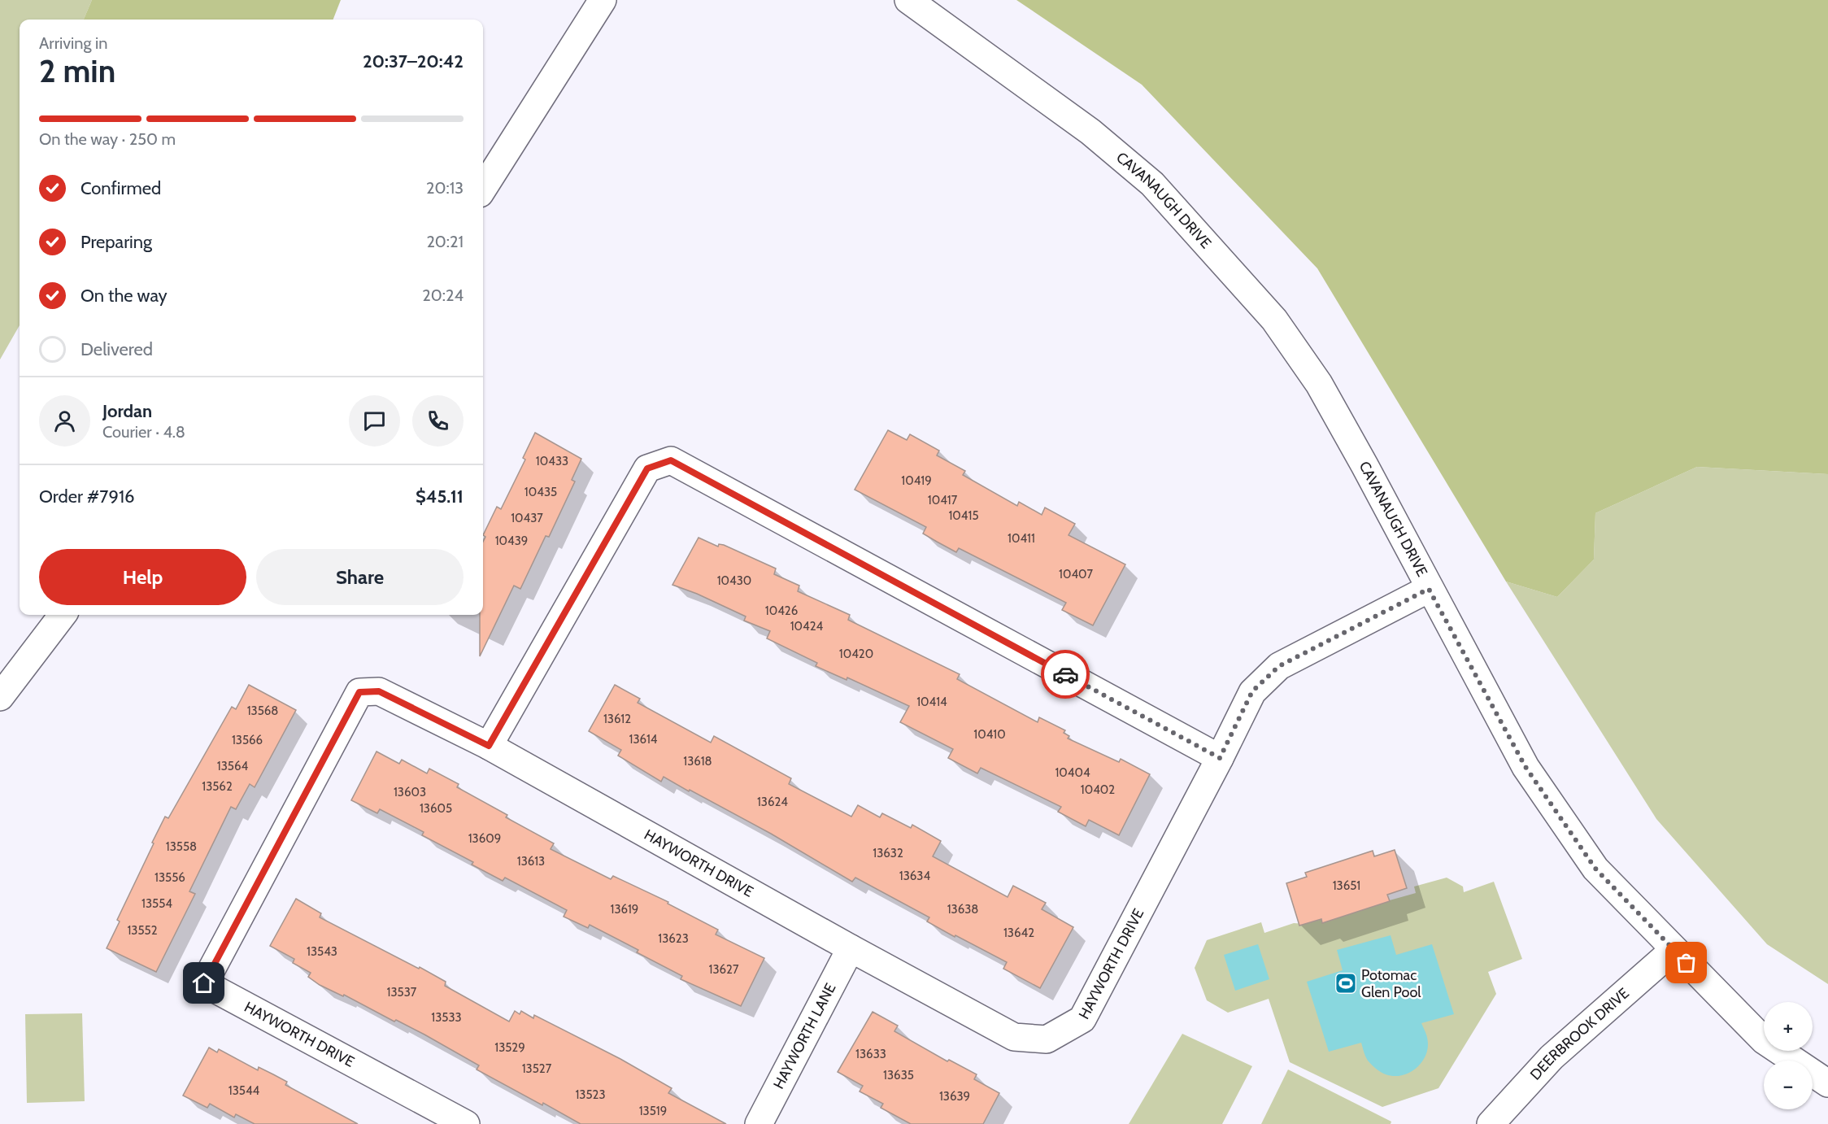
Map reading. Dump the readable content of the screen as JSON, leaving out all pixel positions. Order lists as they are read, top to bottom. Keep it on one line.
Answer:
{"streets":{"street":["CAVANAUGH DRIVE","HAYWORTH DRIVE","DEERBROOK DRIVE","HAYWORTH LANE"]},"crossings":[["CAVANAUGH DRIVE","HAYWORTH DRIVE"],["CAVANAUGH DRIVE","DEERBROOK DRIVE"],["HAYWORTH DRIVE","HAYWORTH LANE"]],"places":{"sports":["Potomac Glen Pool"]},"house_numbers":["10433","10419","10435","10417","10415","10437","10411","10439","10407","10430","10426","10424","10420","10414","13568","13612","10410","13614","13566","13618","13564","10404","13562","10402","13603","13624","13605","13609","13558","13632","13613","13634","13556","13651","13554","13619","13638","13552","13642","13623","13543","13627","13537","13533","13529","13633","13527","13635","13544","13523","13639","13519"],"page":{"heading":["2 min","Arriving in","20:37–20:42"],"panel":["Jordan","Courier · 4.8","Order #7916","$45.11"],"bar":"On the way · 250 m","list":[["Confirmed","20:13"],["Preparing","20:21"],["On the way","20:24"],"Delivered"],"buttons":["Help","Share"],"map_buttons":["+","−"]}}
